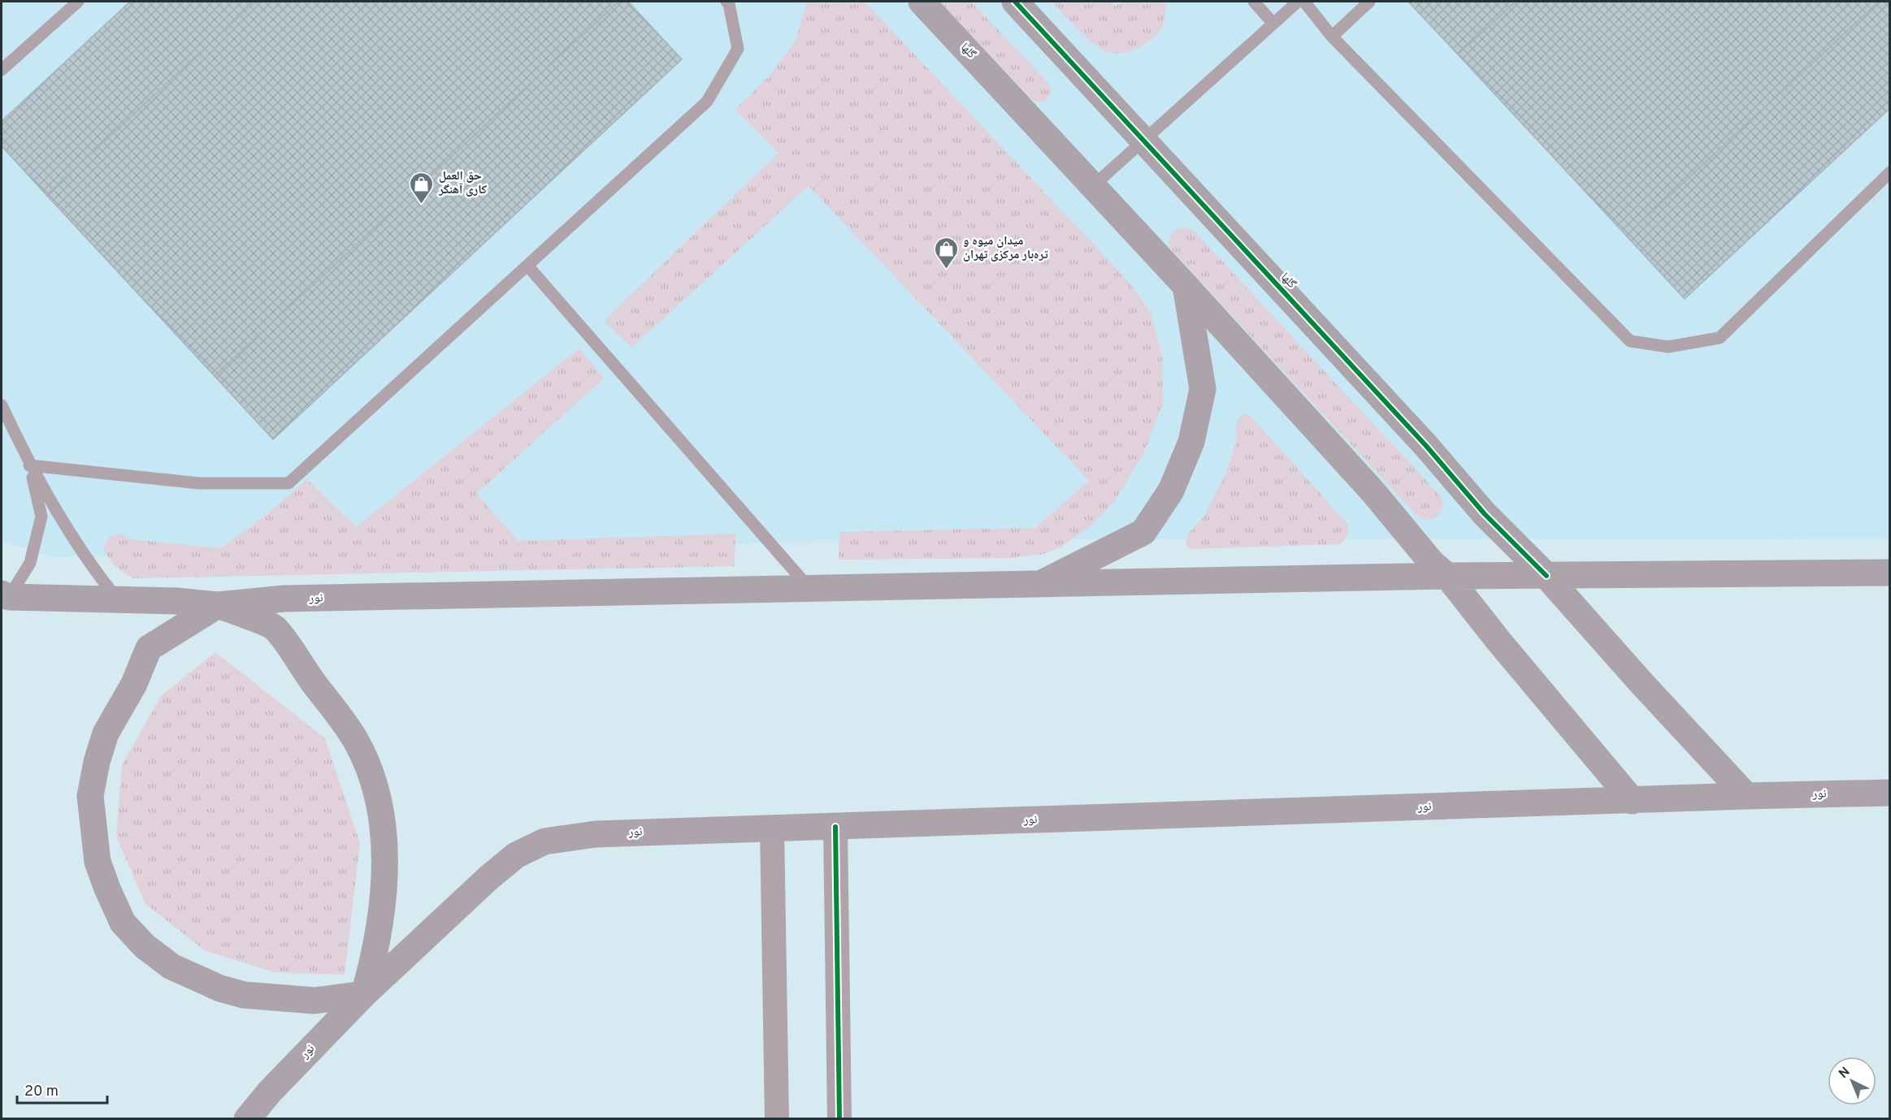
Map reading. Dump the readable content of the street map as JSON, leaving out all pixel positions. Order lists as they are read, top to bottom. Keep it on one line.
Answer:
{"streets":{"main road":["گلها","نور"]},"crossings":[["گلها","نور"]],"places":{"shop":["حق العمل کاری آهنگر","میدان میوه و تره‌بار مرکزی تهران"]},"scale_bar":"20 m","north":"top left"}
